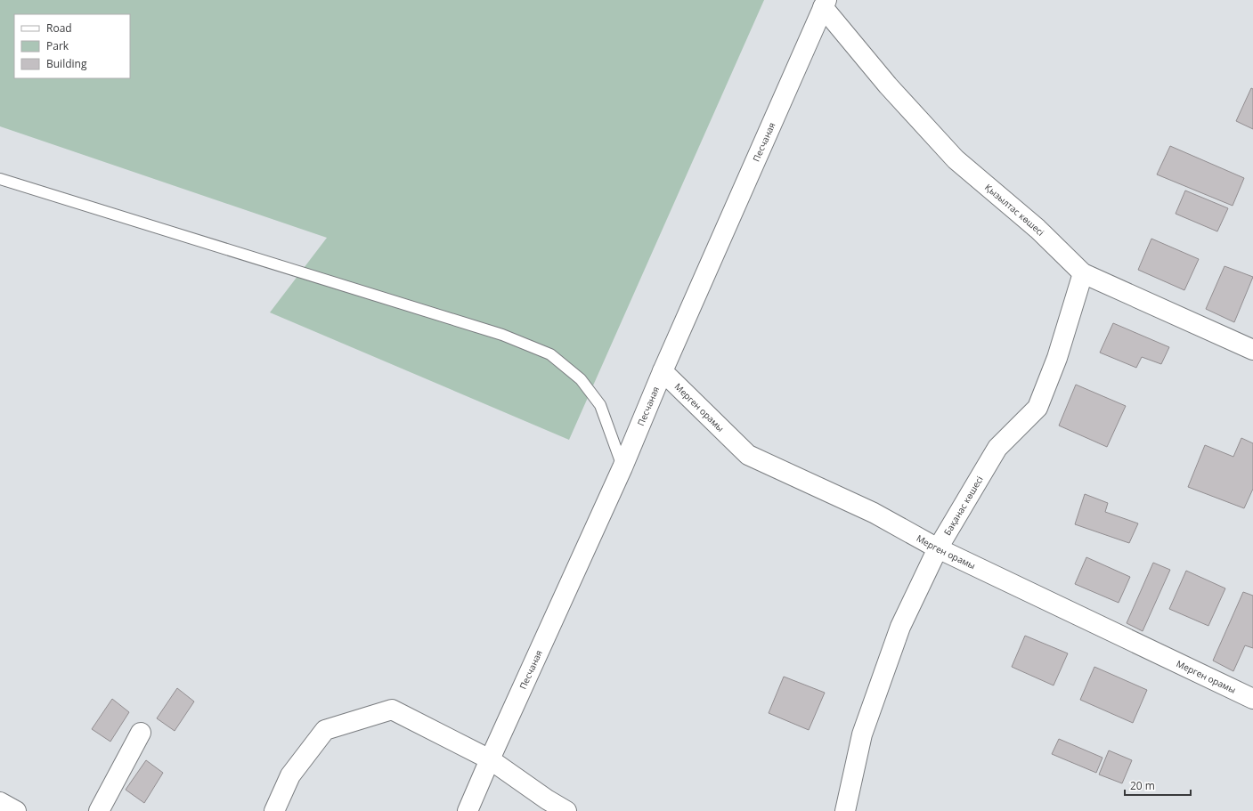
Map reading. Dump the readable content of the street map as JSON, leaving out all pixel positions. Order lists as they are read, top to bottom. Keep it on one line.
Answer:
{"streets":{"street":["Песчаная","Қызылтас көшесі","Мерген орамы","Бақанас көшесі"]},"crossings":[["Песчаная","Қызылтас көшесі"],["Песчаная","Мерген орамы"],["Қызылтас көшесі","Бақанас көшесі"],["Мерген орамы","Бақанас көшесі"]],"legend":["Road","Park","Building"],"scale_bar":"20 m"}
